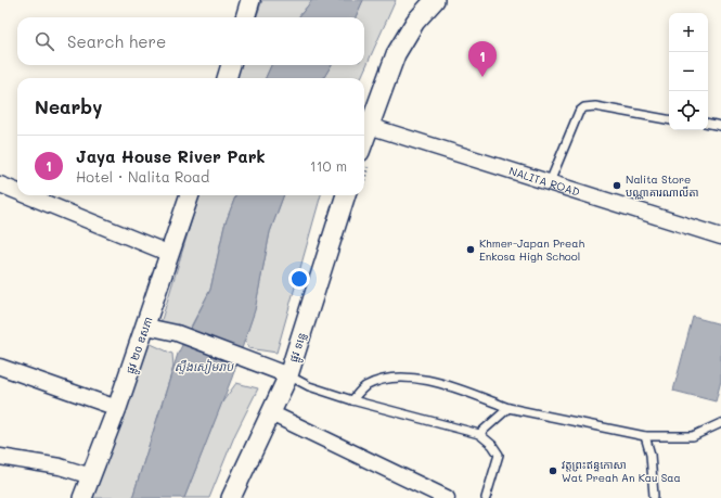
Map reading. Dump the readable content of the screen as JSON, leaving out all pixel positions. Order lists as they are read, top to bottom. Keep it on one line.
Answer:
{"streets":{"street":["NALITA ROAD","ផ្លូវ ២០ ឧសភា","ផ្លូវ ទន្លេ"]},"water":["ស្ទឹងសៀមរាប"],"places":["Nalita Store បណ្ណាគារណាលីតា","Khmer-Japan Preah Enkosa High School","វត្តព្រះឥន្ទកោសា Wat Preah An Kau Saa"],"page":{"map_buttons":["+","−"],"search":"Search here","pins":"1","heading":"Nearby","list":[{"mark":"1","name":"Jaya House River Park","note":"Hotel · Nalita Road","value":"110 m"}]}}
